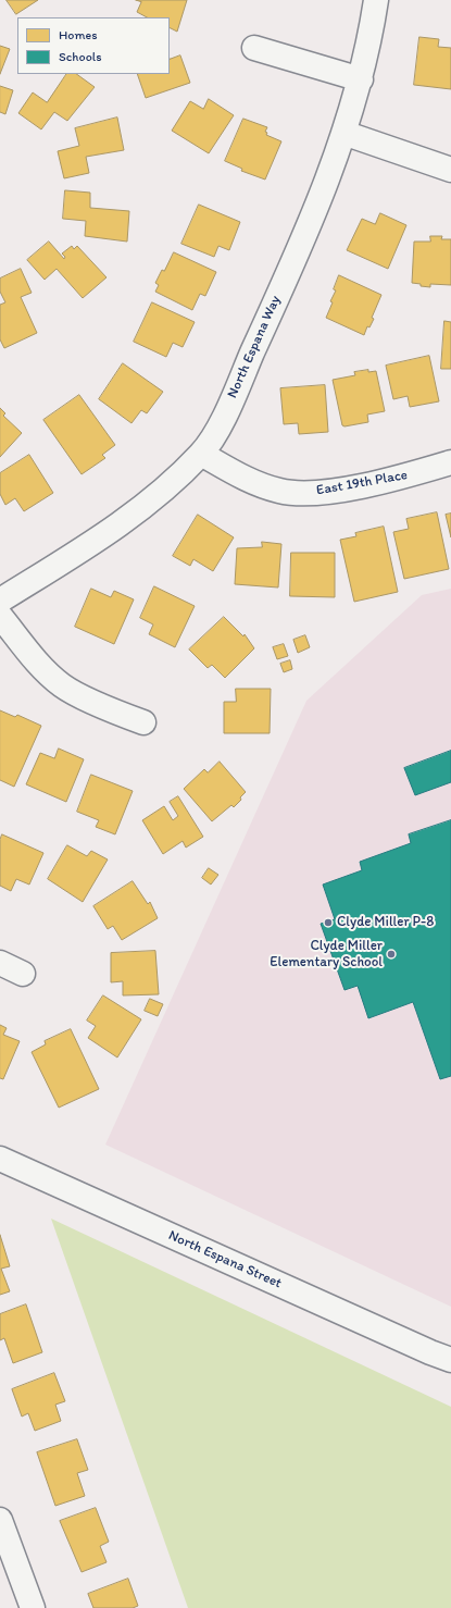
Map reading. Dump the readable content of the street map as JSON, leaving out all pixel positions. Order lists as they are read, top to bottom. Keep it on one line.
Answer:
{"streets":{"street":["North Espana Way","East 19th Place","North Espana Street"]},"crossings":[["North Espana Way","East 19th Place"]],"places":["Clyde Miller P-8","Clyde Miller Elementary School"],"legend":["Homes","Schools"]}
